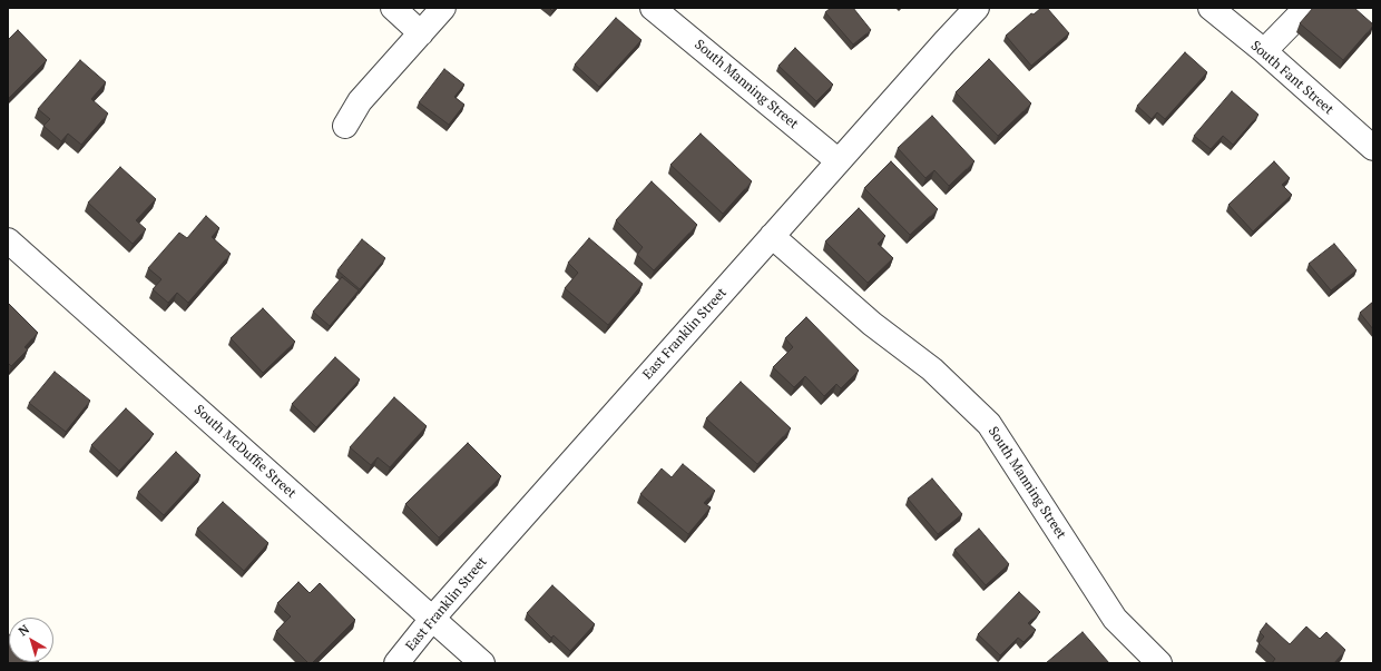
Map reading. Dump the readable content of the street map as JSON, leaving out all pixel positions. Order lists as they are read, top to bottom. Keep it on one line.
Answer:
{"streets":{"street":["South Fant Street","South Manning Street","East Franklin Street","South McDuffie Street"]},"crossings":[["South Manning Street","East Franklin Street"],["East Franklin Street","South McDuffie Street"]],"north":"top left"}
